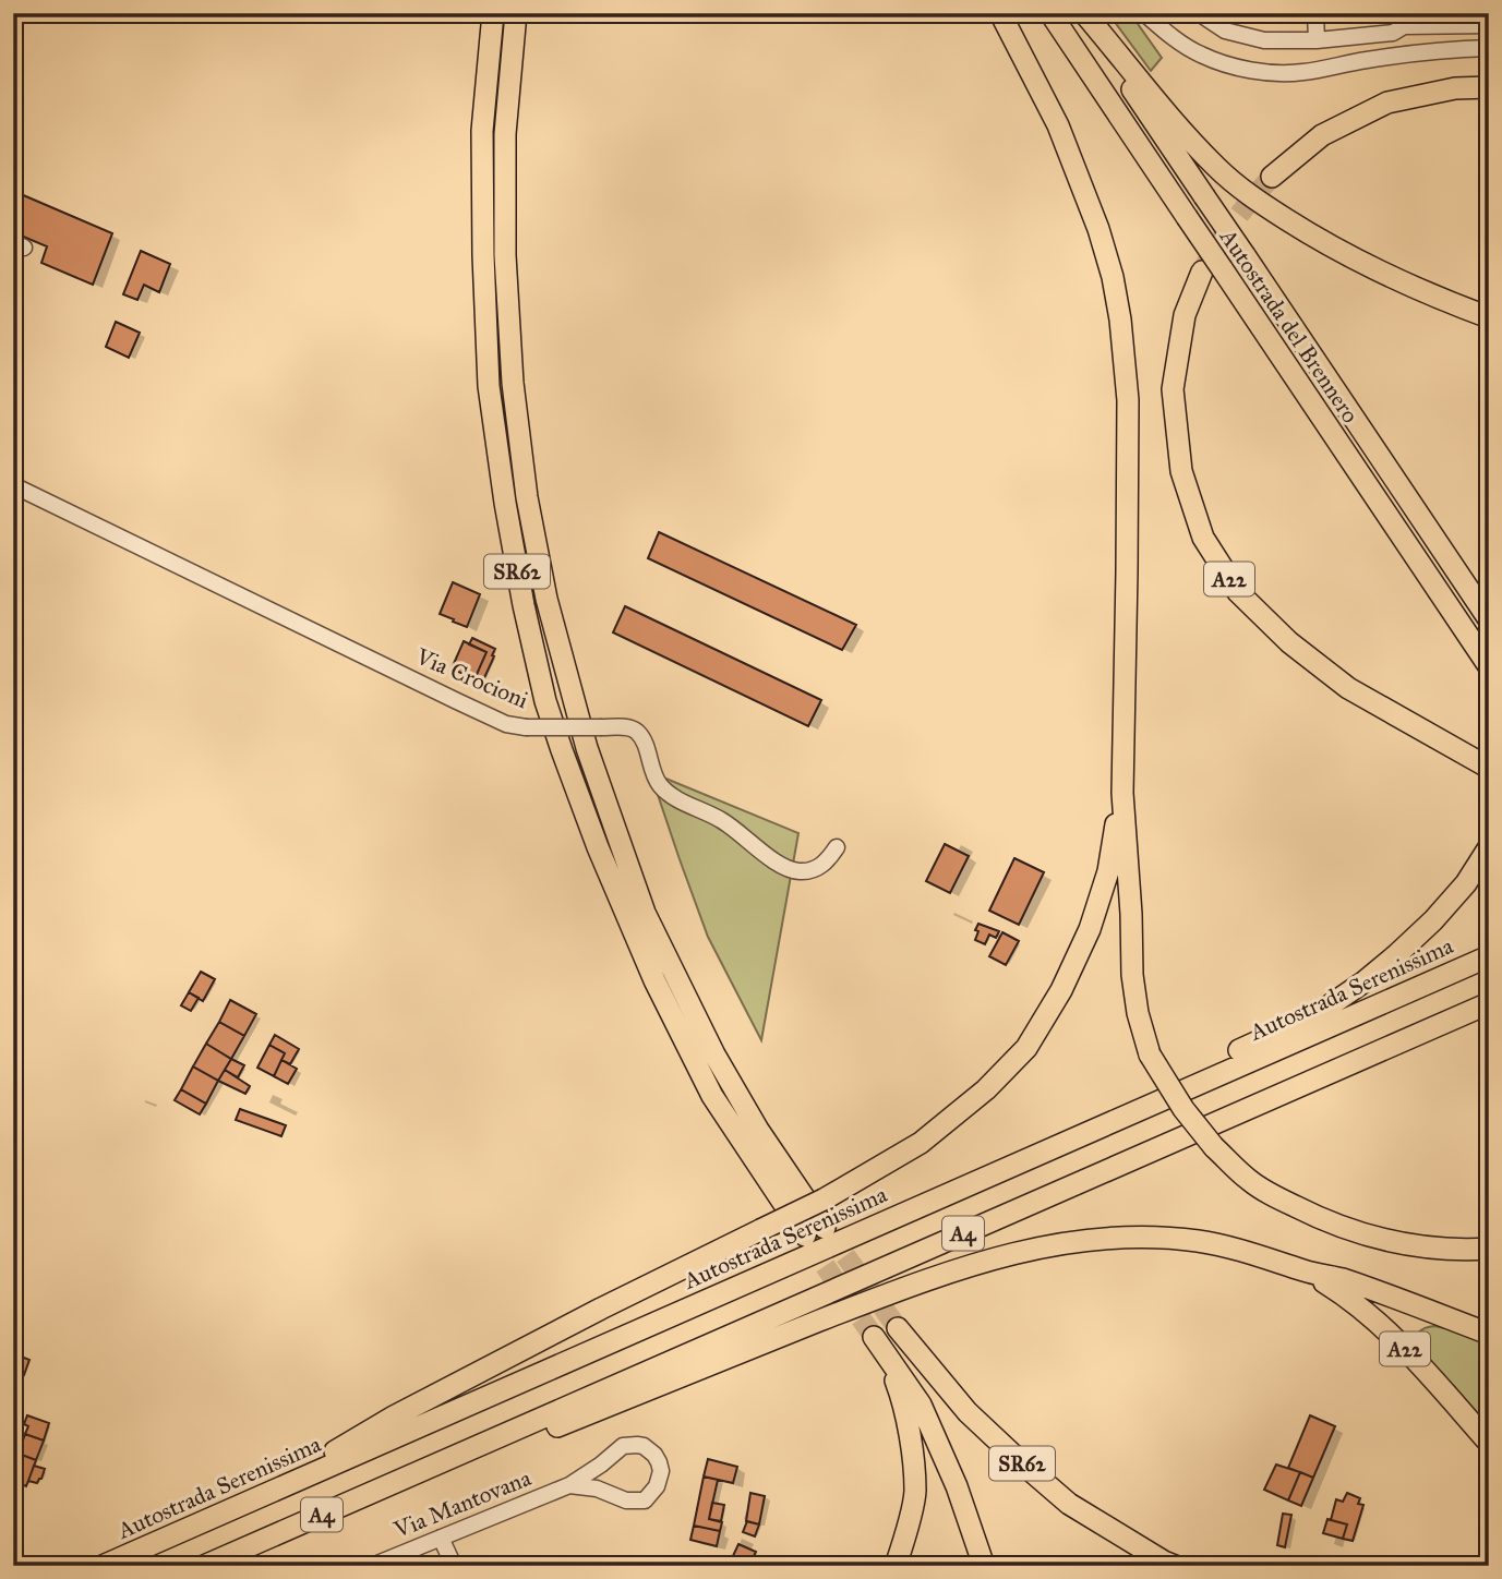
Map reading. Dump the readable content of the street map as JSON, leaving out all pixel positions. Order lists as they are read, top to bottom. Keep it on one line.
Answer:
{"streets":{"highway":["Autostrada del Brennero","SR62","A22","Autostrada Serenissima","A4"],"street":["Via Crocioni","Via Mantovana"]},"crossings":[["Autostrada del Brennero","A22"],["A22","A4"]]}
